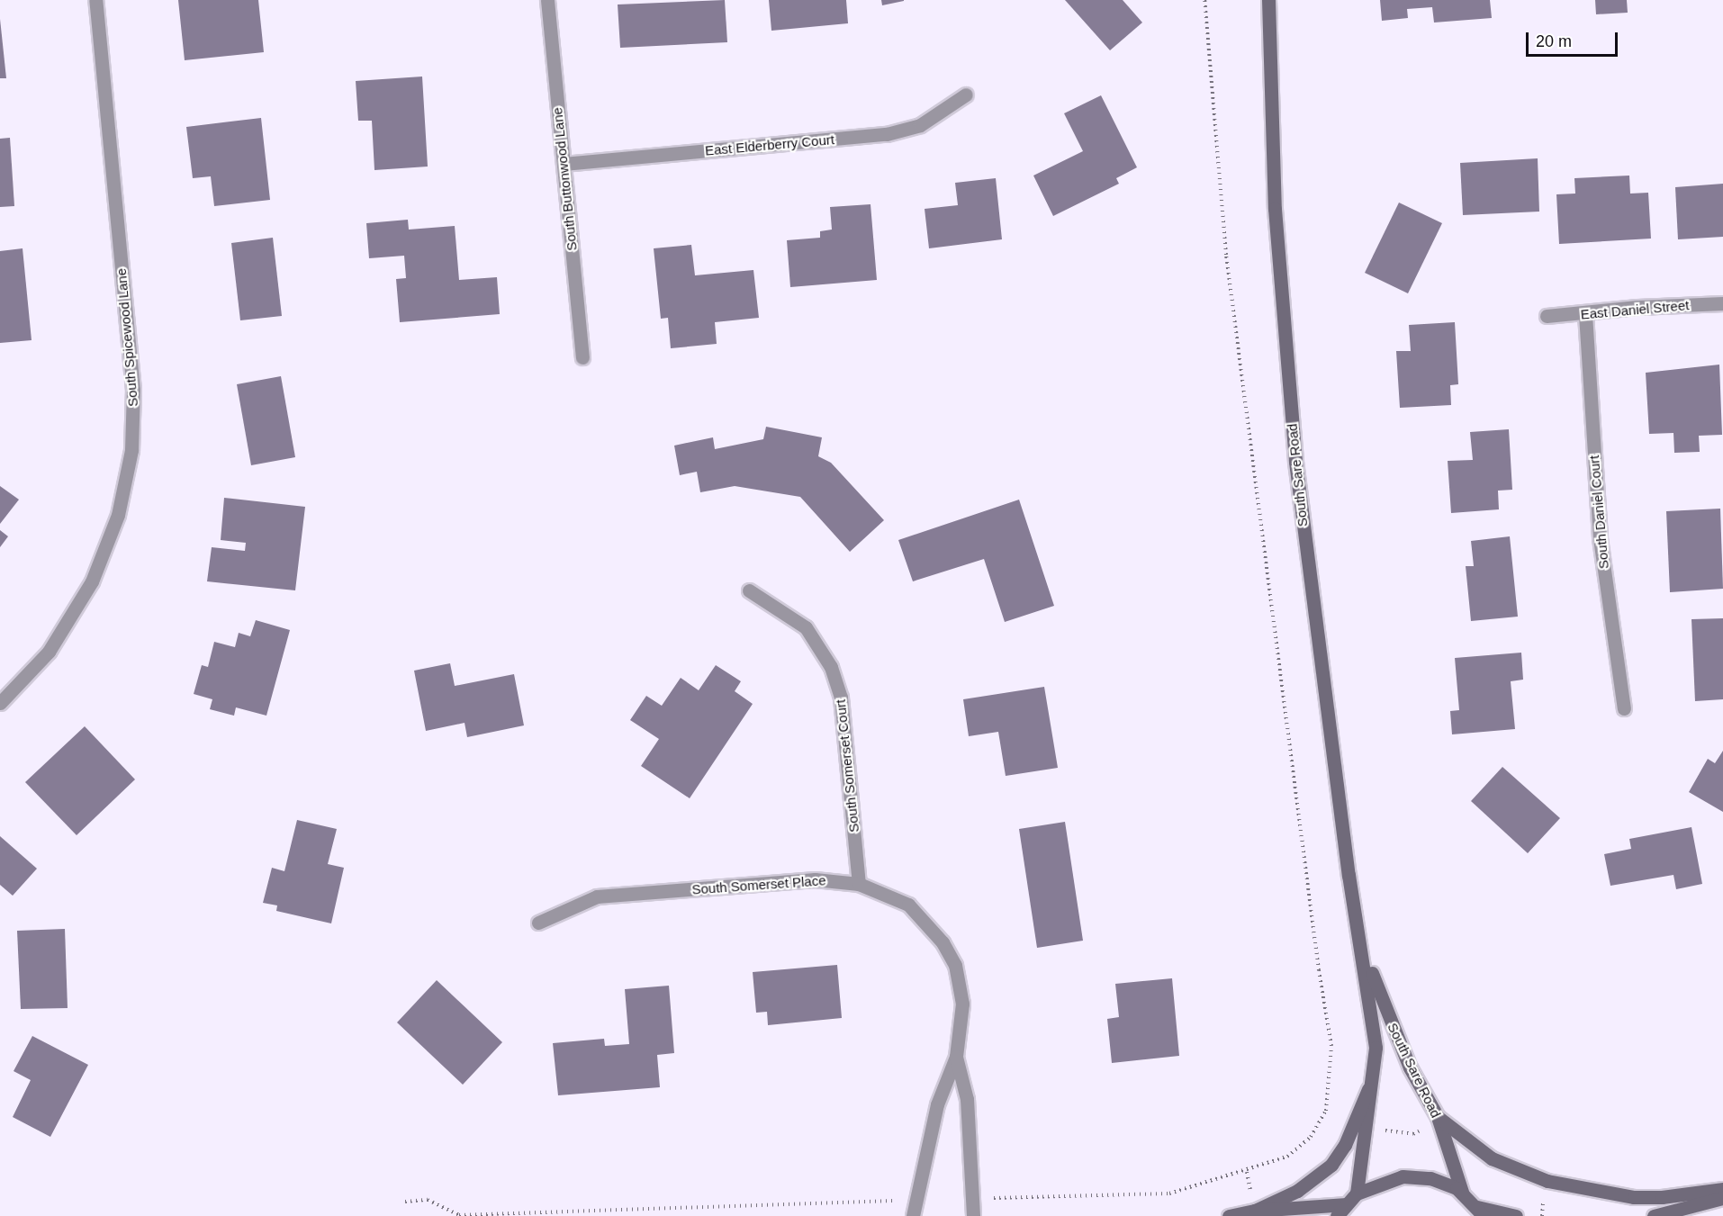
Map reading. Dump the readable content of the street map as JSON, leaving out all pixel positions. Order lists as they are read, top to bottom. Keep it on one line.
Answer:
{"streets":{"main road":["South Sare Road"],"street":["East Elderberry Court","South Buttonwood Lane","East Daniel Street","South Spicewood Lane","South Daniel Court","South Somerset Court","South Somerset Place"]},"crossings":[["East Elderberry Court","South Buttonwood Lane"],["East Daniel Street","South Daniel Court"],["South Somerset Court","South Somerset Place"]],"scale_bar":"20 m"}
